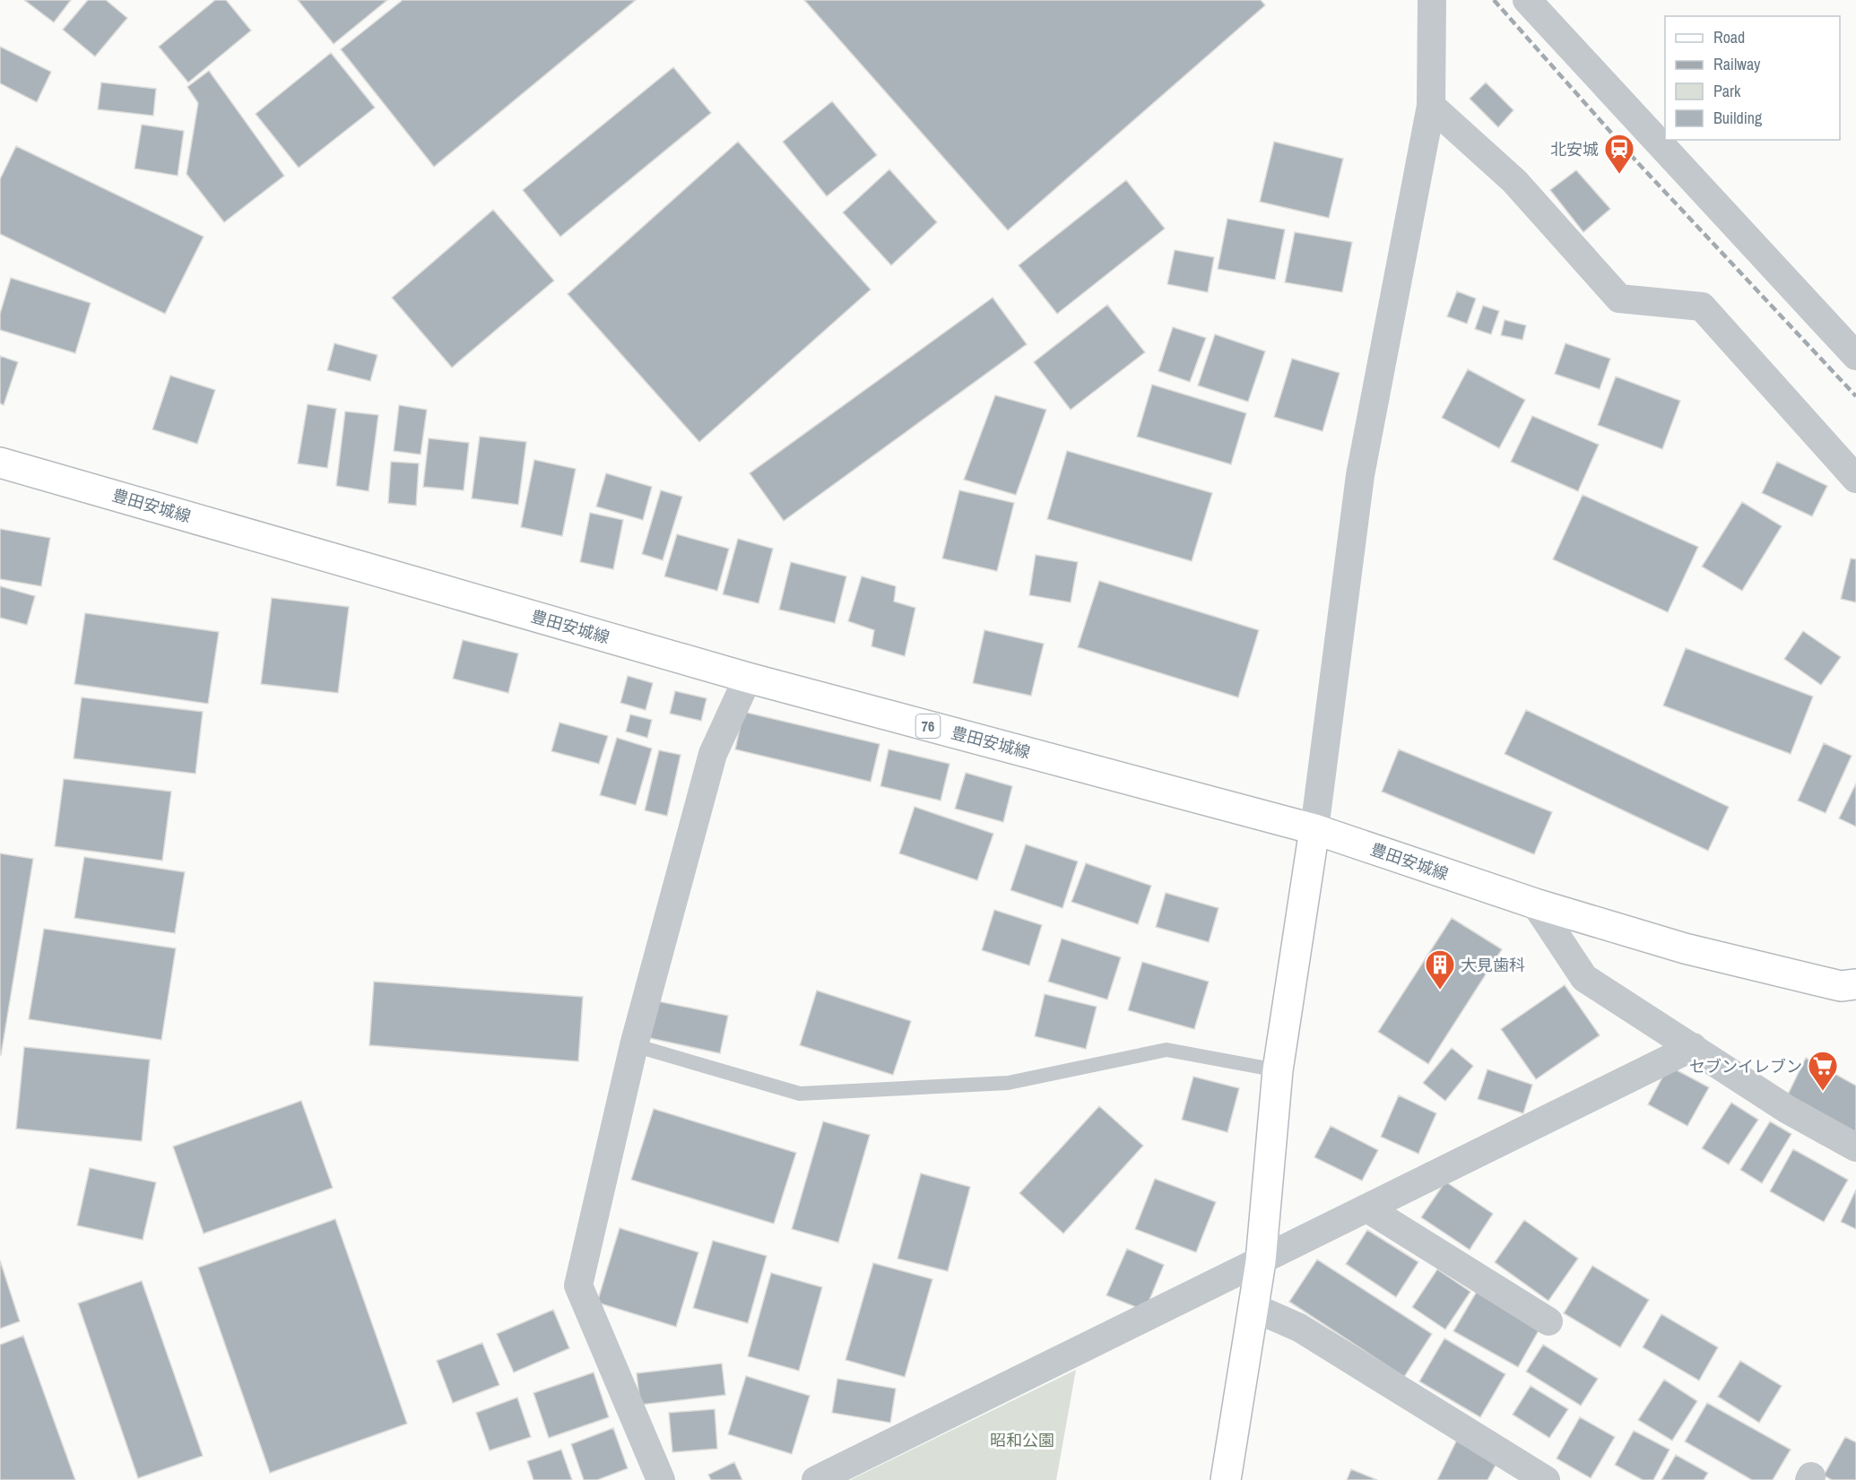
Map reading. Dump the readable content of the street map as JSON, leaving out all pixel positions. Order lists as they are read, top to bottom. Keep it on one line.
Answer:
{"streets":{"main road":["豊田安城線","76"]},"parks":["昭和公園"],"places":{"station":["北安城"],"building":["大見歯科"],"supermarket":["セブンイレブン"]},"legend":["Road","Railway","Park","Building"]}
